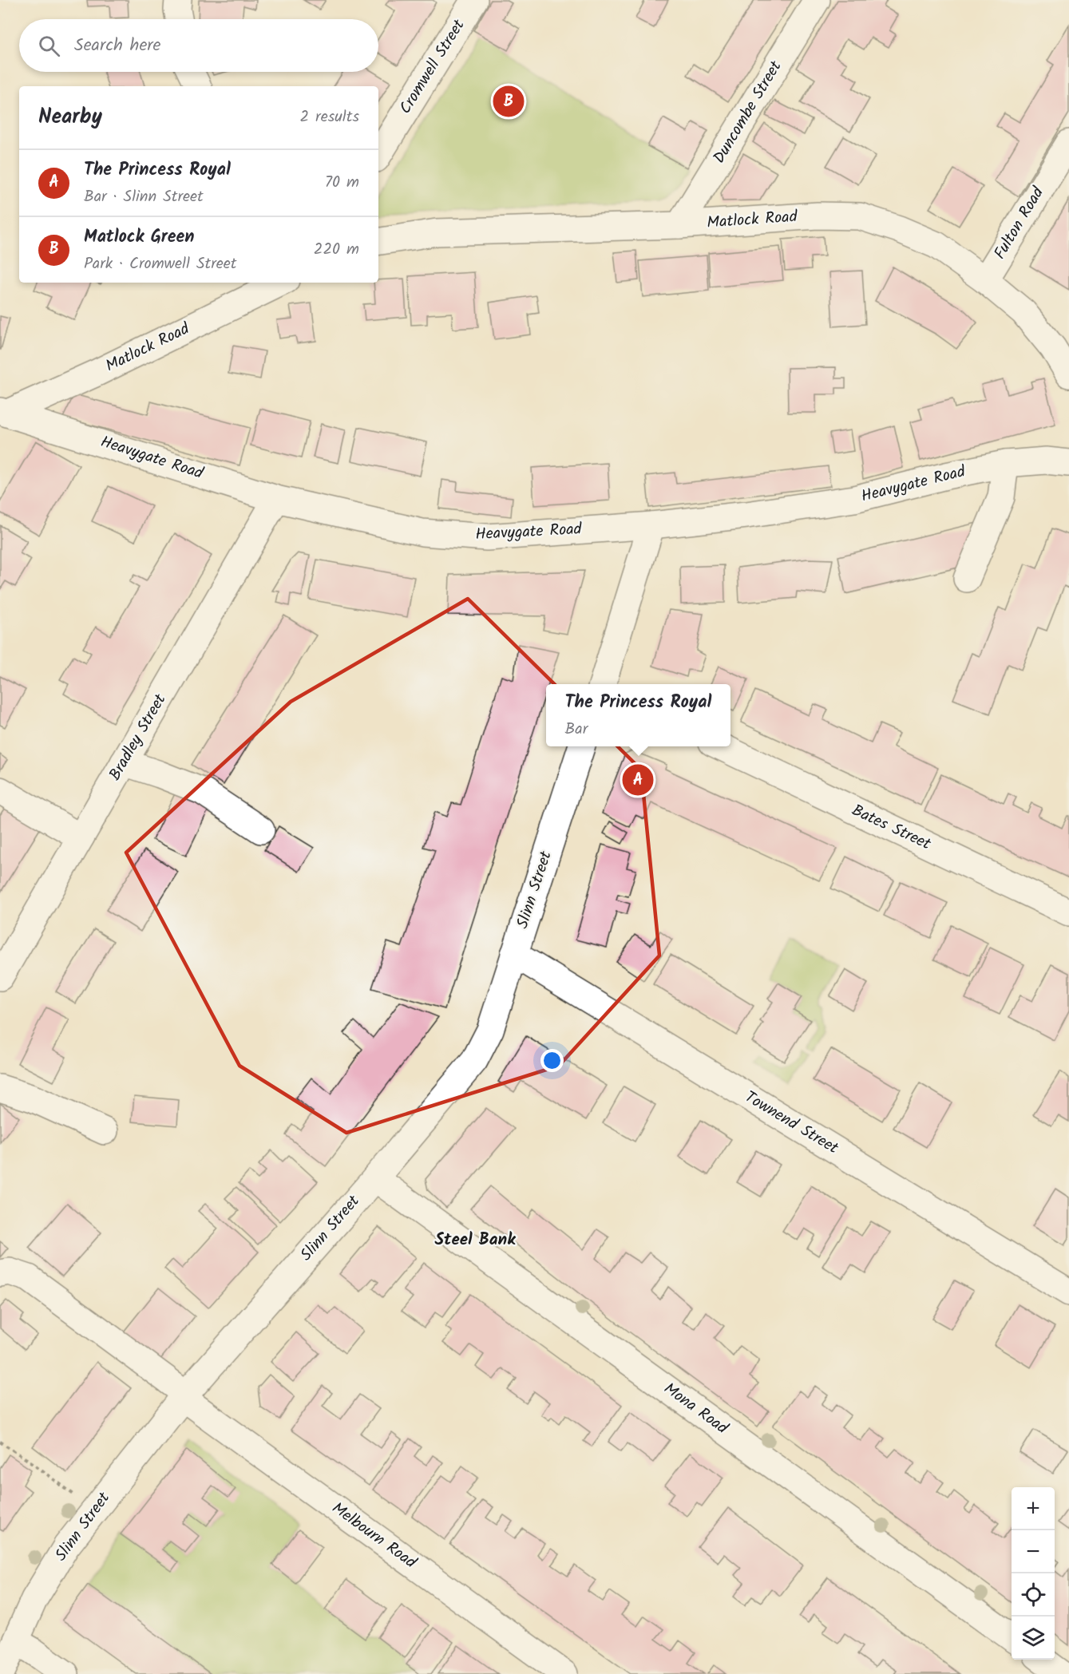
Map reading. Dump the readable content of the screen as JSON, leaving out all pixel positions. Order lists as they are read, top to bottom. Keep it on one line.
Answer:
{"streets":{"street":["Cromwell Street","Duncombe Street","Matlock Road","Fulton Road","Heavygate Road","Bradley Street","Bates Street","Slinn Street","Townend Street","Mona Road","Melbourn Road"]},"crossings":[["Duncombe Street","Matlock Road"],["Matlock Road","Fulton Road"],["Matlock Road","Heavygate Road"],["Heavygate Road","Bradley Street"],["Slinn Street","Townend Street"],["Slinn Street","Mona Road"],["Slinn Street","Melbourn Road"]],"districts":["Steel Bank"],"page":{"search":"Search here","pins":["B","A"],"heading":["Nearby","2 results"],"list":[{"mark":"A","name":"The Princess Royal","note":"Bar · Slinn Street","value":"70 m"},{"mark":"B","name":"Matlock Green","note":"Park · Cromwell Street","value":"220 m"}],"popup":["The Princess Royal","Bar"],"map_buttons":["+","−"]}}
